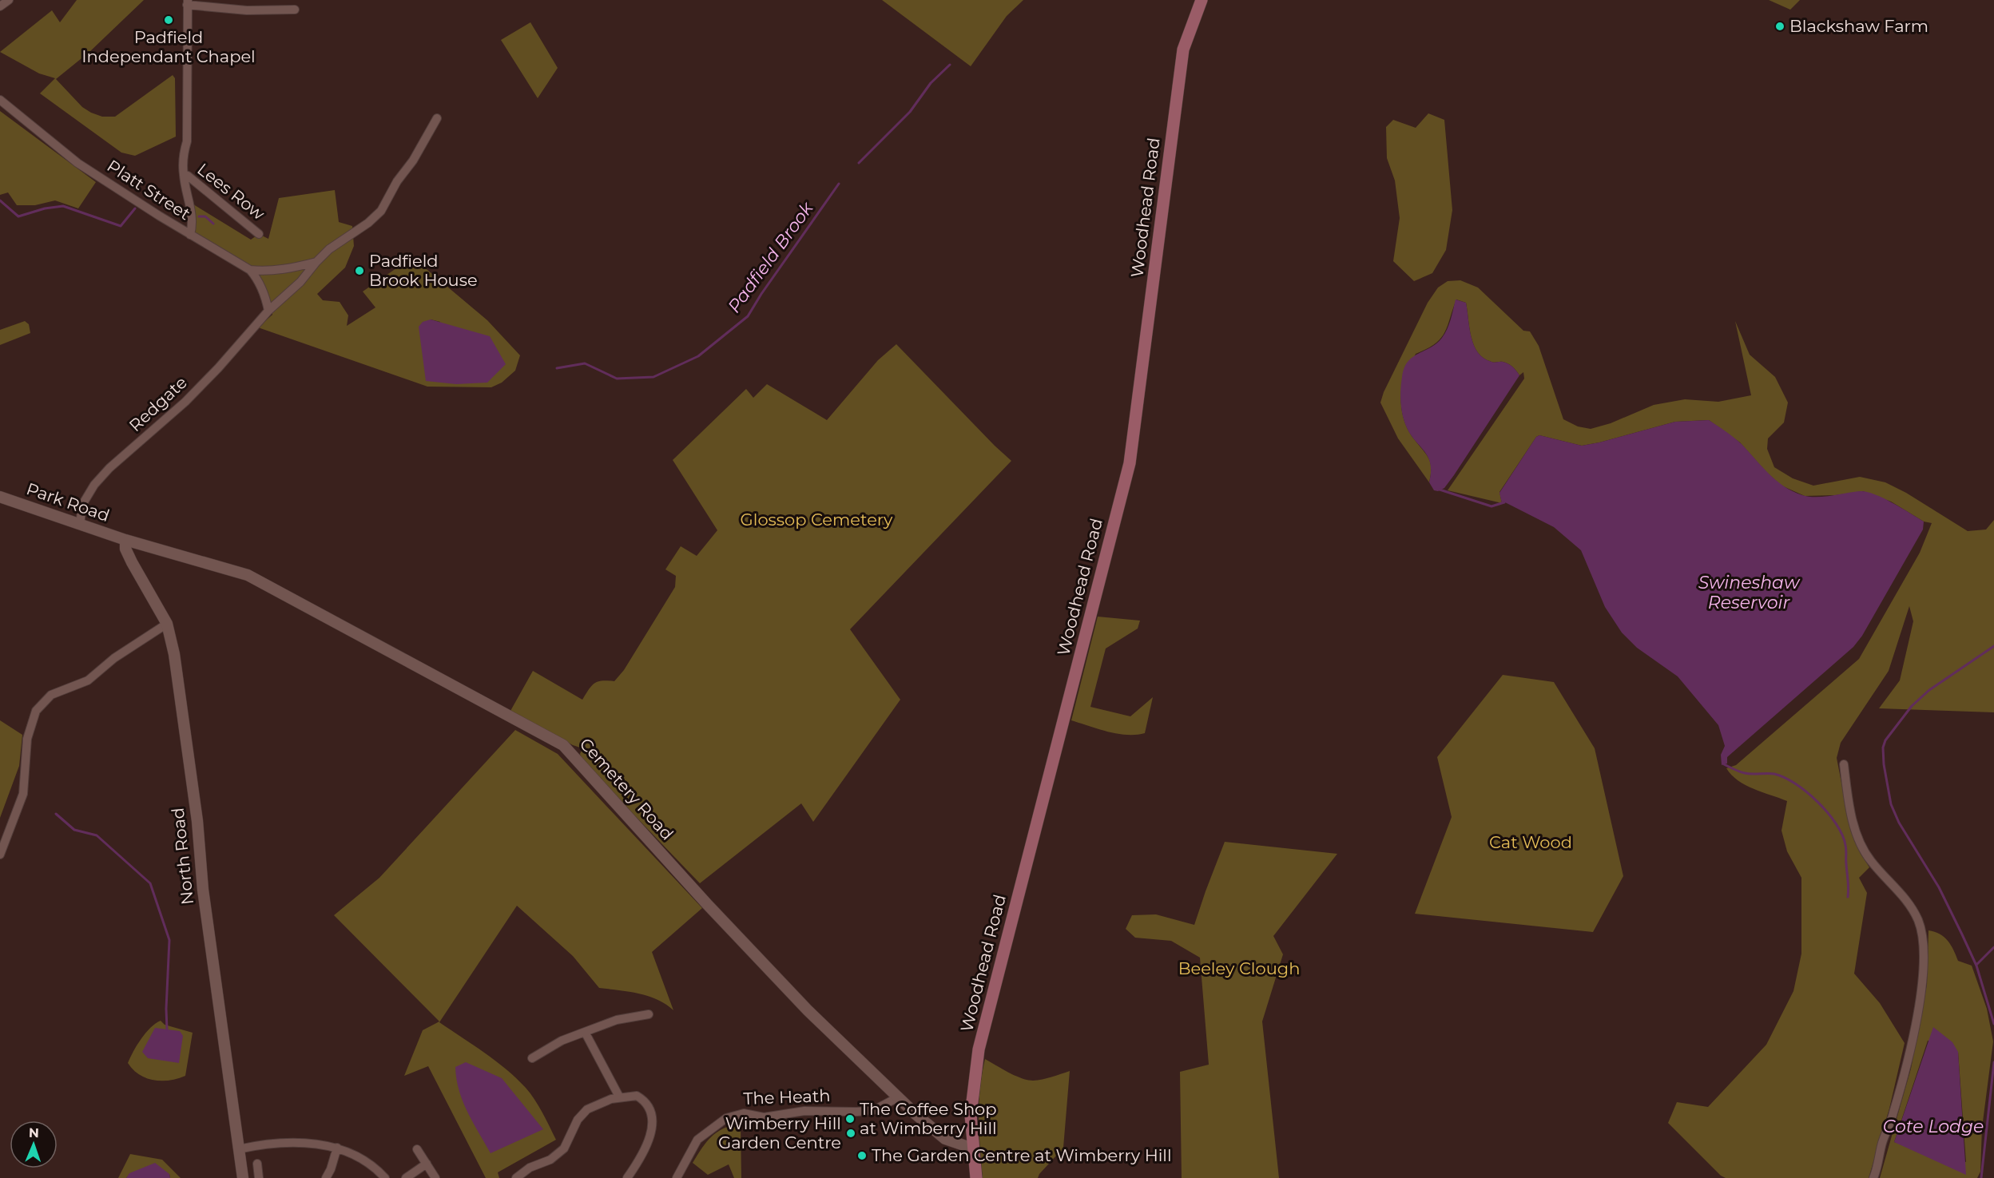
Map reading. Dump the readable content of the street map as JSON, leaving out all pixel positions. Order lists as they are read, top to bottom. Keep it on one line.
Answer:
{"streets":{"main road":["Woodhead Road"],"street":["Platt Street","Lees Row","Redgate","Park Road","Cemetery Road","North Road","The Heath"]},"crossings":[["Platt Street","Redgate"],["Woodhead Road","Cemetery Road"],["Redgate","Park Road"],["Park Road","Cemetery Road"],["Park Road","North Road"],["Cemetery Road","North Road"],["Cemetery Road","The Heath"]],"water":["Padfield Brook","Swineshaw Reservoir","Cote Lodge"],"parks":["Glossop Cemetery","Cat Wood","Beeley Clough"],"places":["Padfield Independant Chapel","Blackshaw Farm","Padfield Brook House","The Coffee Shop at Wimberry Hill","Wimberry Hill Garden Centre","The Garden Centre at Wimberry Hill"],"north":"top"}
